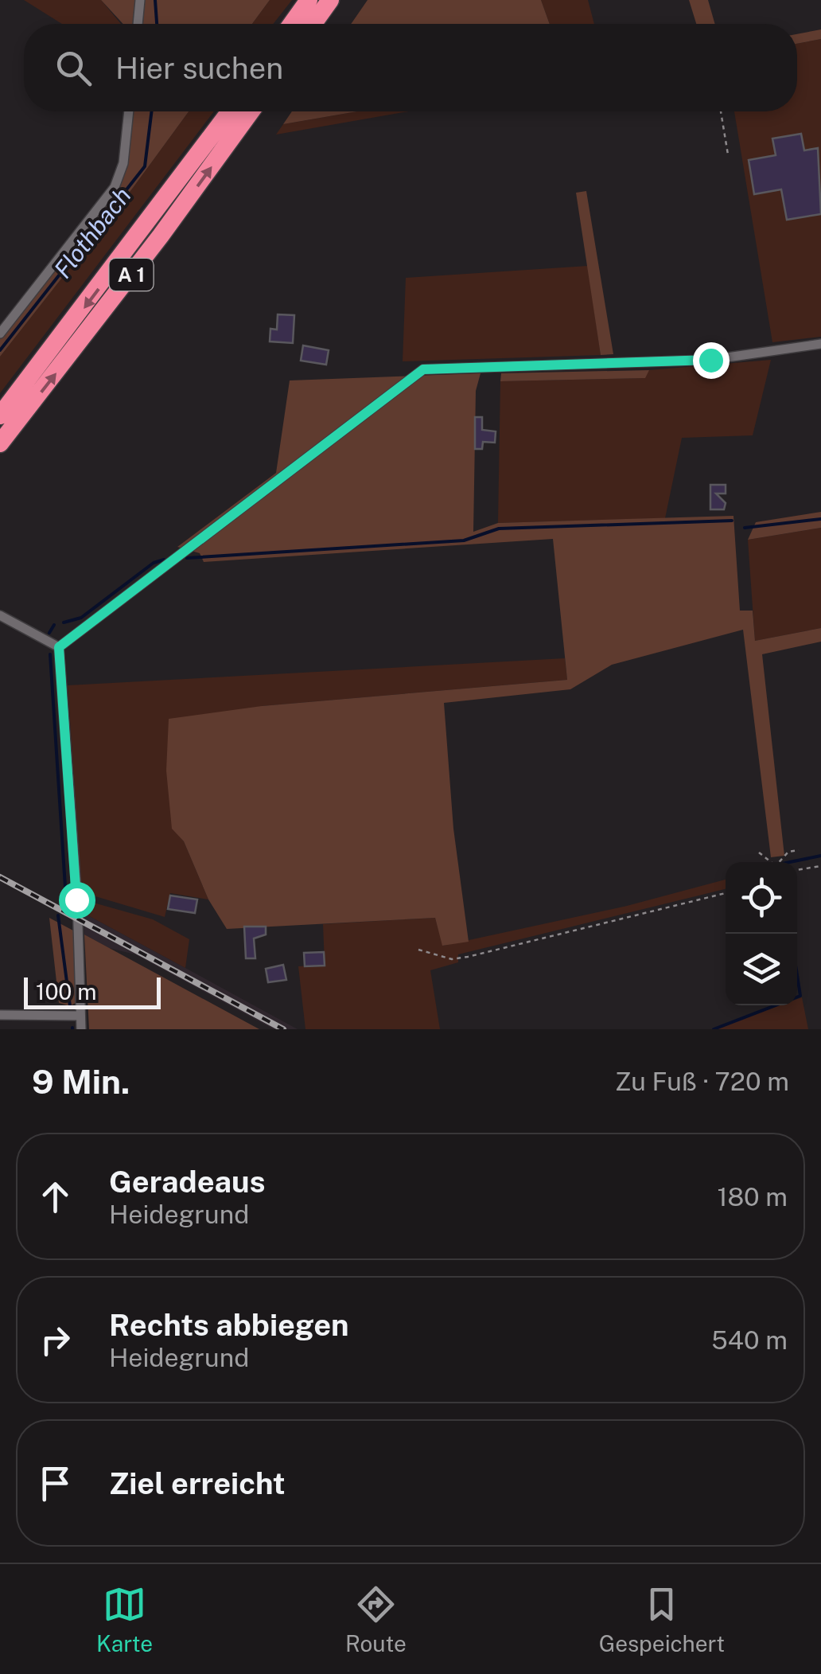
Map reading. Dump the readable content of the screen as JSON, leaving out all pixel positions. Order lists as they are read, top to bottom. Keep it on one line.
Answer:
{"streets":{"highway":["A 1"]},"water":["Flothbach"],"scale_bar":"100 m","page":{"search":"Hier suchen","scale":"100 m","heading":["9 Min.","Zu Fuß · 720 m"],"list":[["Geradeaus","Heidegrund","180 m"],["Rechts abbiegen","Heidegrund","540 m"],"Ziel erreicht"],"nav":["Karte","Route","Gespeichert"]}}
